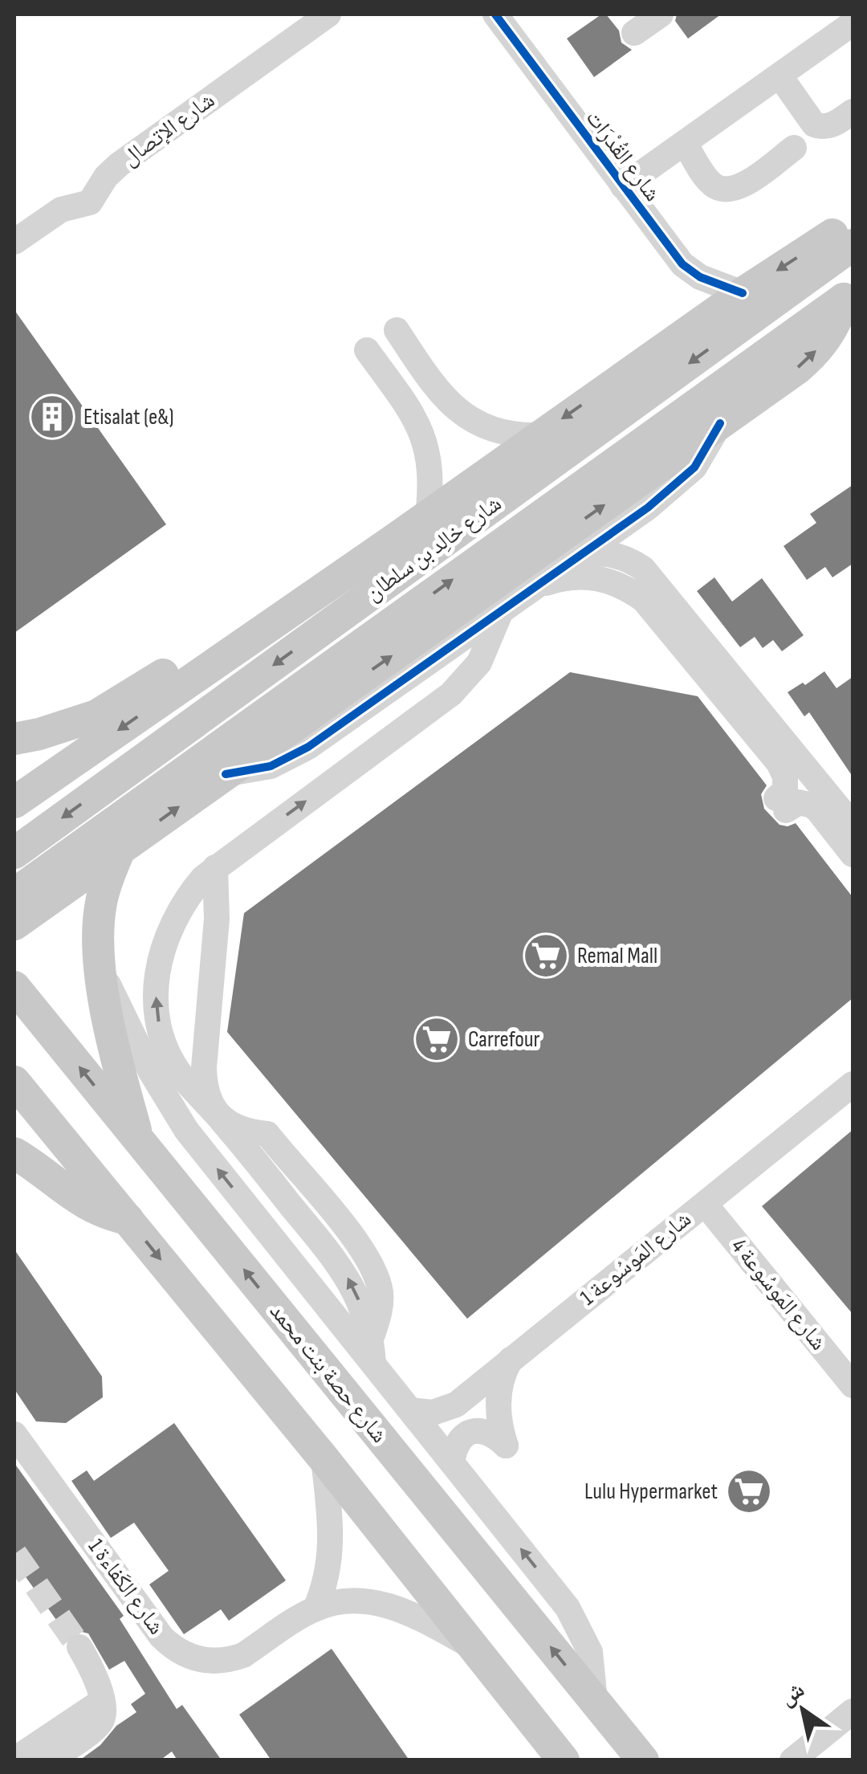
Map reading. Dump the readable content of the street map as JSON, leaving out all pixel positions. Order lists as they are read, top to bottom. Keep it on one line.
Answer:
{"streets":{"main road":["شارع خالِد بن سلطان","شارع حصة بنت محمد"],"street":["شارع الإتصال","شارع القُدْرَات","شارع المَوسُوعة 1","شارع المَوسُوعة 4","شارع الكَفاءة 1"]},"crossings":[["شارع المَوسُوعة 1","شارع المَوسُوعة 4"]],"places":{"building":["Etisalat (e&)"],"supermarket":["Remal Mall","Carrefour","Lulu Hypermarket"]},"north":"top left"}
